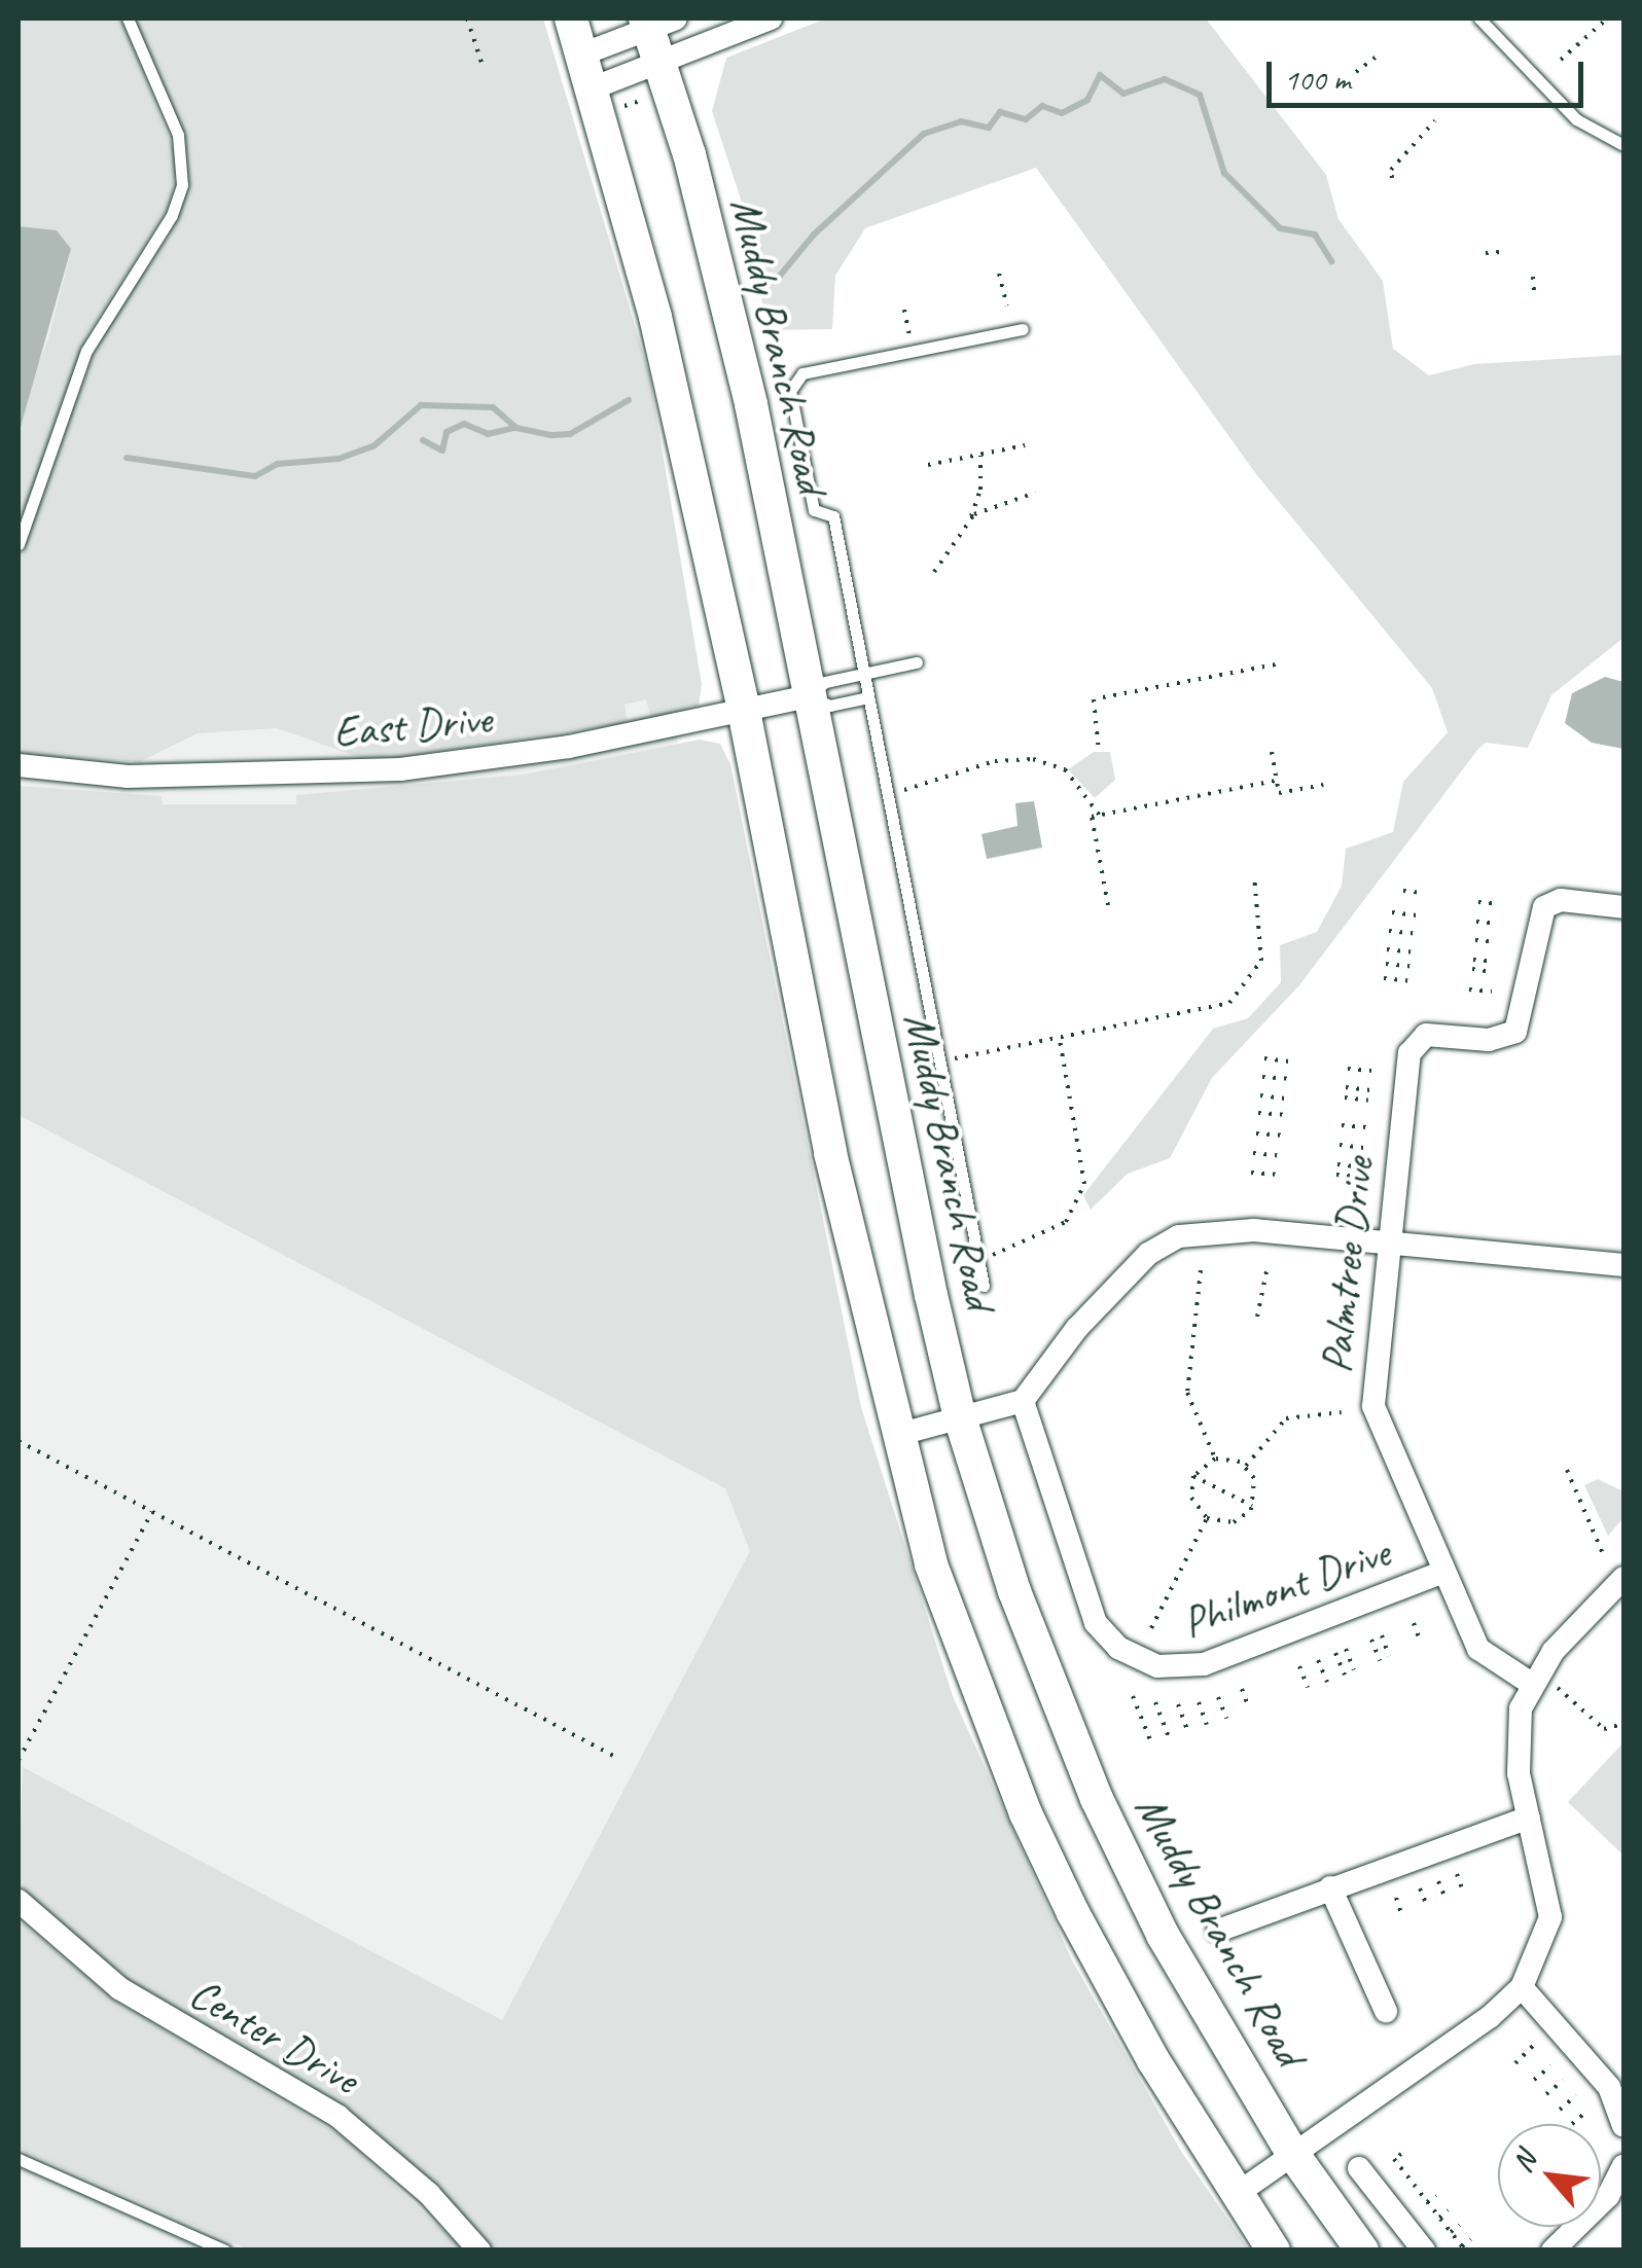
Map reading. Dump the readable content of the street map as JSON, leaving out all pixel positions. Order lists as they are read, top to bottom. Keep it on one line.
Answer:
{"streets":{"main road":["Muddy Branch Road"],"street":["East Drive","Palmtree Drive","Philmont Drive","Center Drive"]},"crossings":[["Muddy Branch Road","East Drive"],["Palmtree Drive","Philmont Drive"]],"scale_bar":"100 m","north":"top left"}
